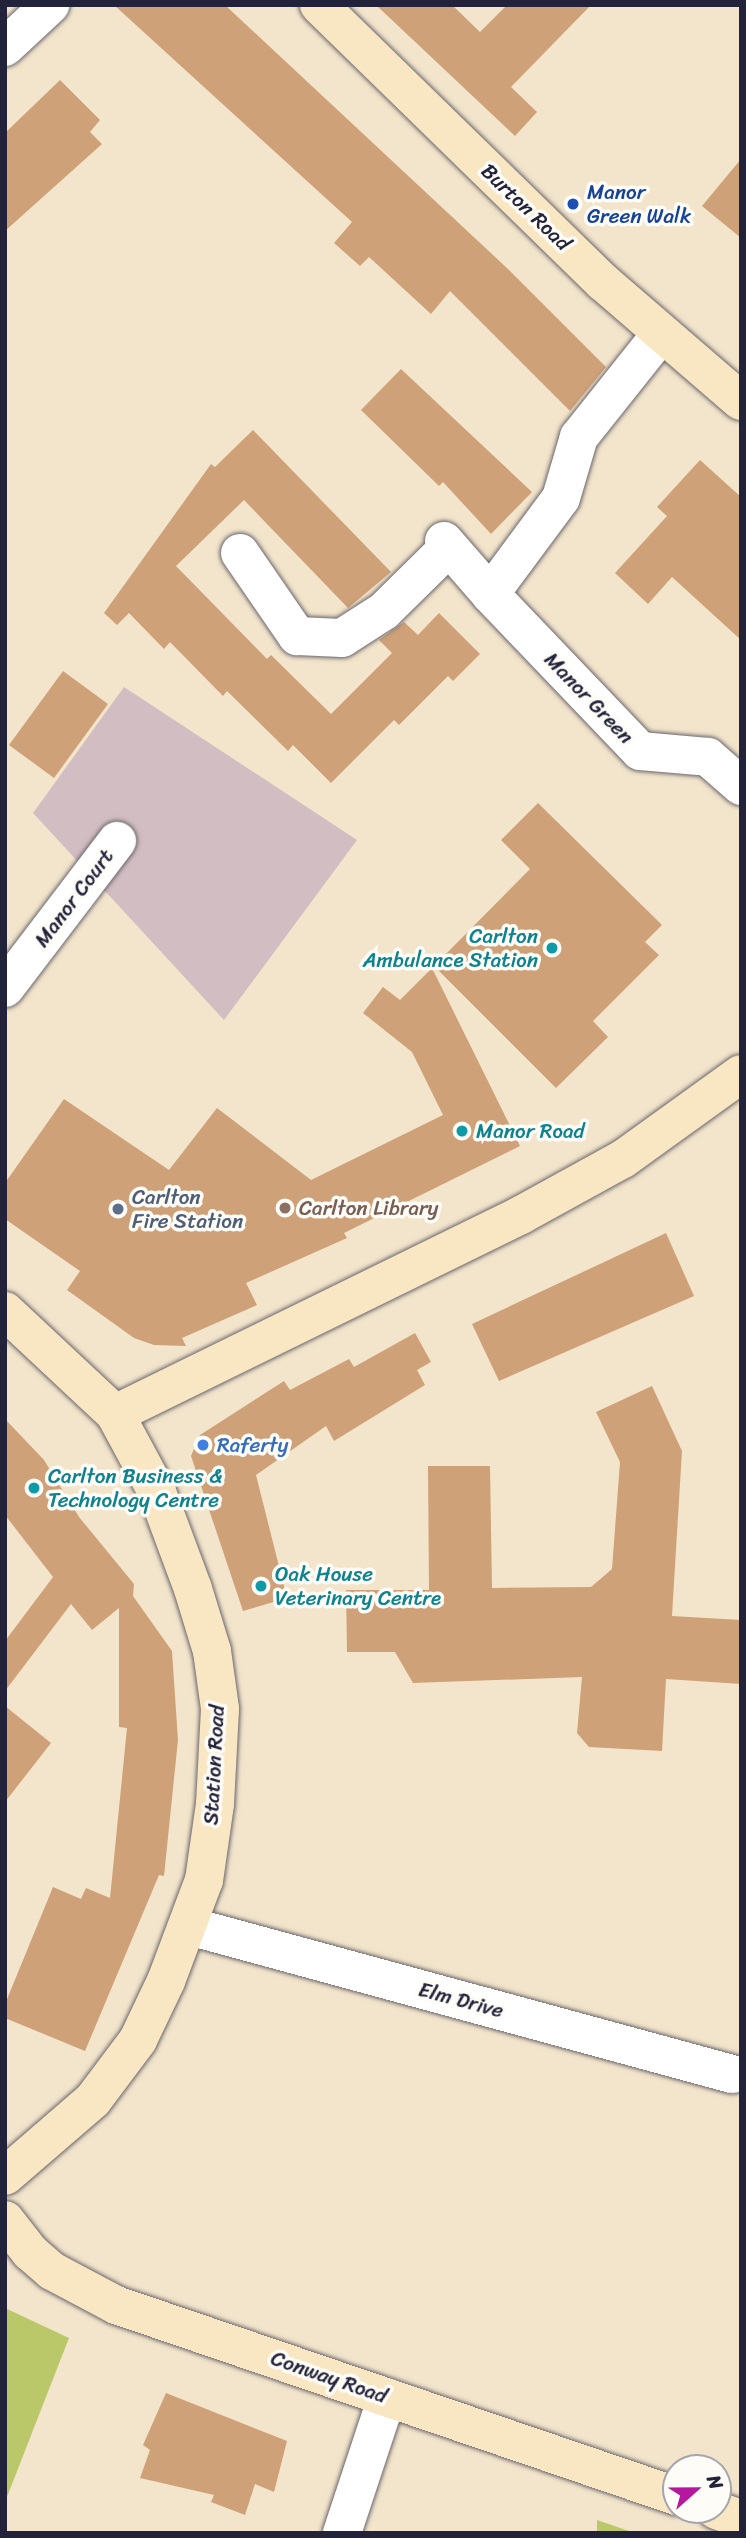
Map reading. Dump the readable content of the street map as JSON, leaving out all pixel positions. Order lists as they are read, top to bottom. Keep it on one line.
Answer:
{"streets":{"street":["Burton Road","Manor Green","Manor Court","Station Road","Elm Drive","Conway Road"]},"crossings":[["Station Road","Elm Drive"]],"places":["Manor Green Walk","Carlton Ambulance Station","Manor Road","Carlton Library","Carlton Fire Station","Raferty","Carlton Business & Technology Centre","Oak House Veterinary Centre"],"north":"right"}
